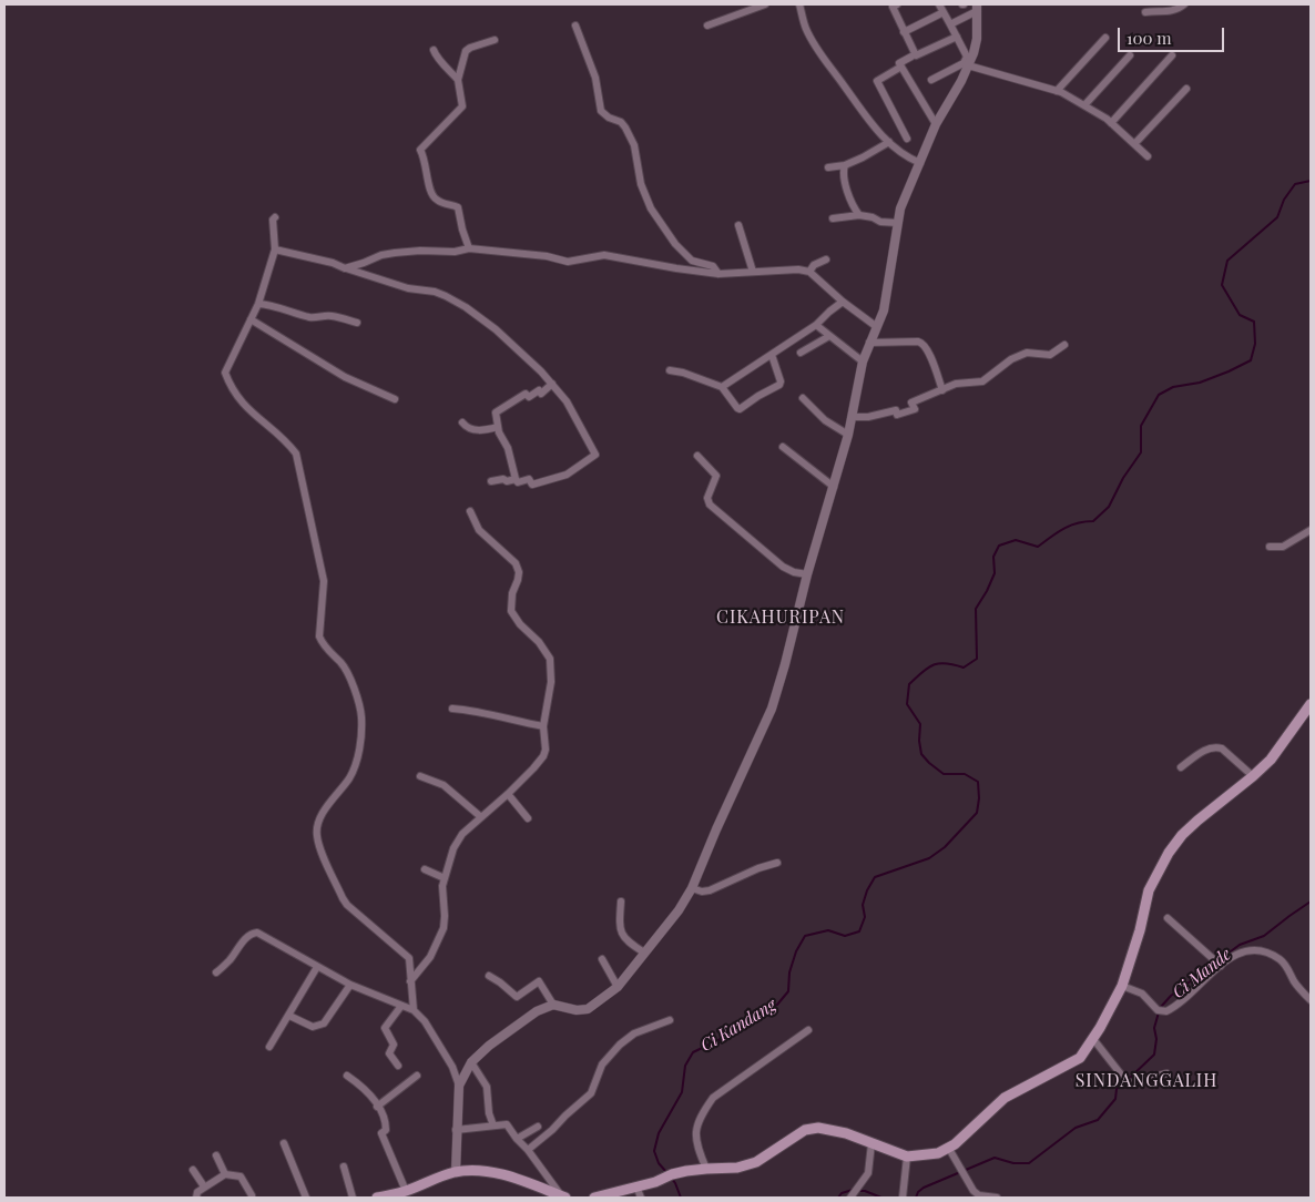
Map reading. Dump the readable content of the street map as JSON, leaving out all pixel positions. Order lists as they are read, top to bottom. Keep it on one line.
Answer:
{"districts":["CIKAHURIPAN","SINDANGGALIH"],"water":["Ci Mande","Ci Kandang"],"scale_bar":"100 m"}
